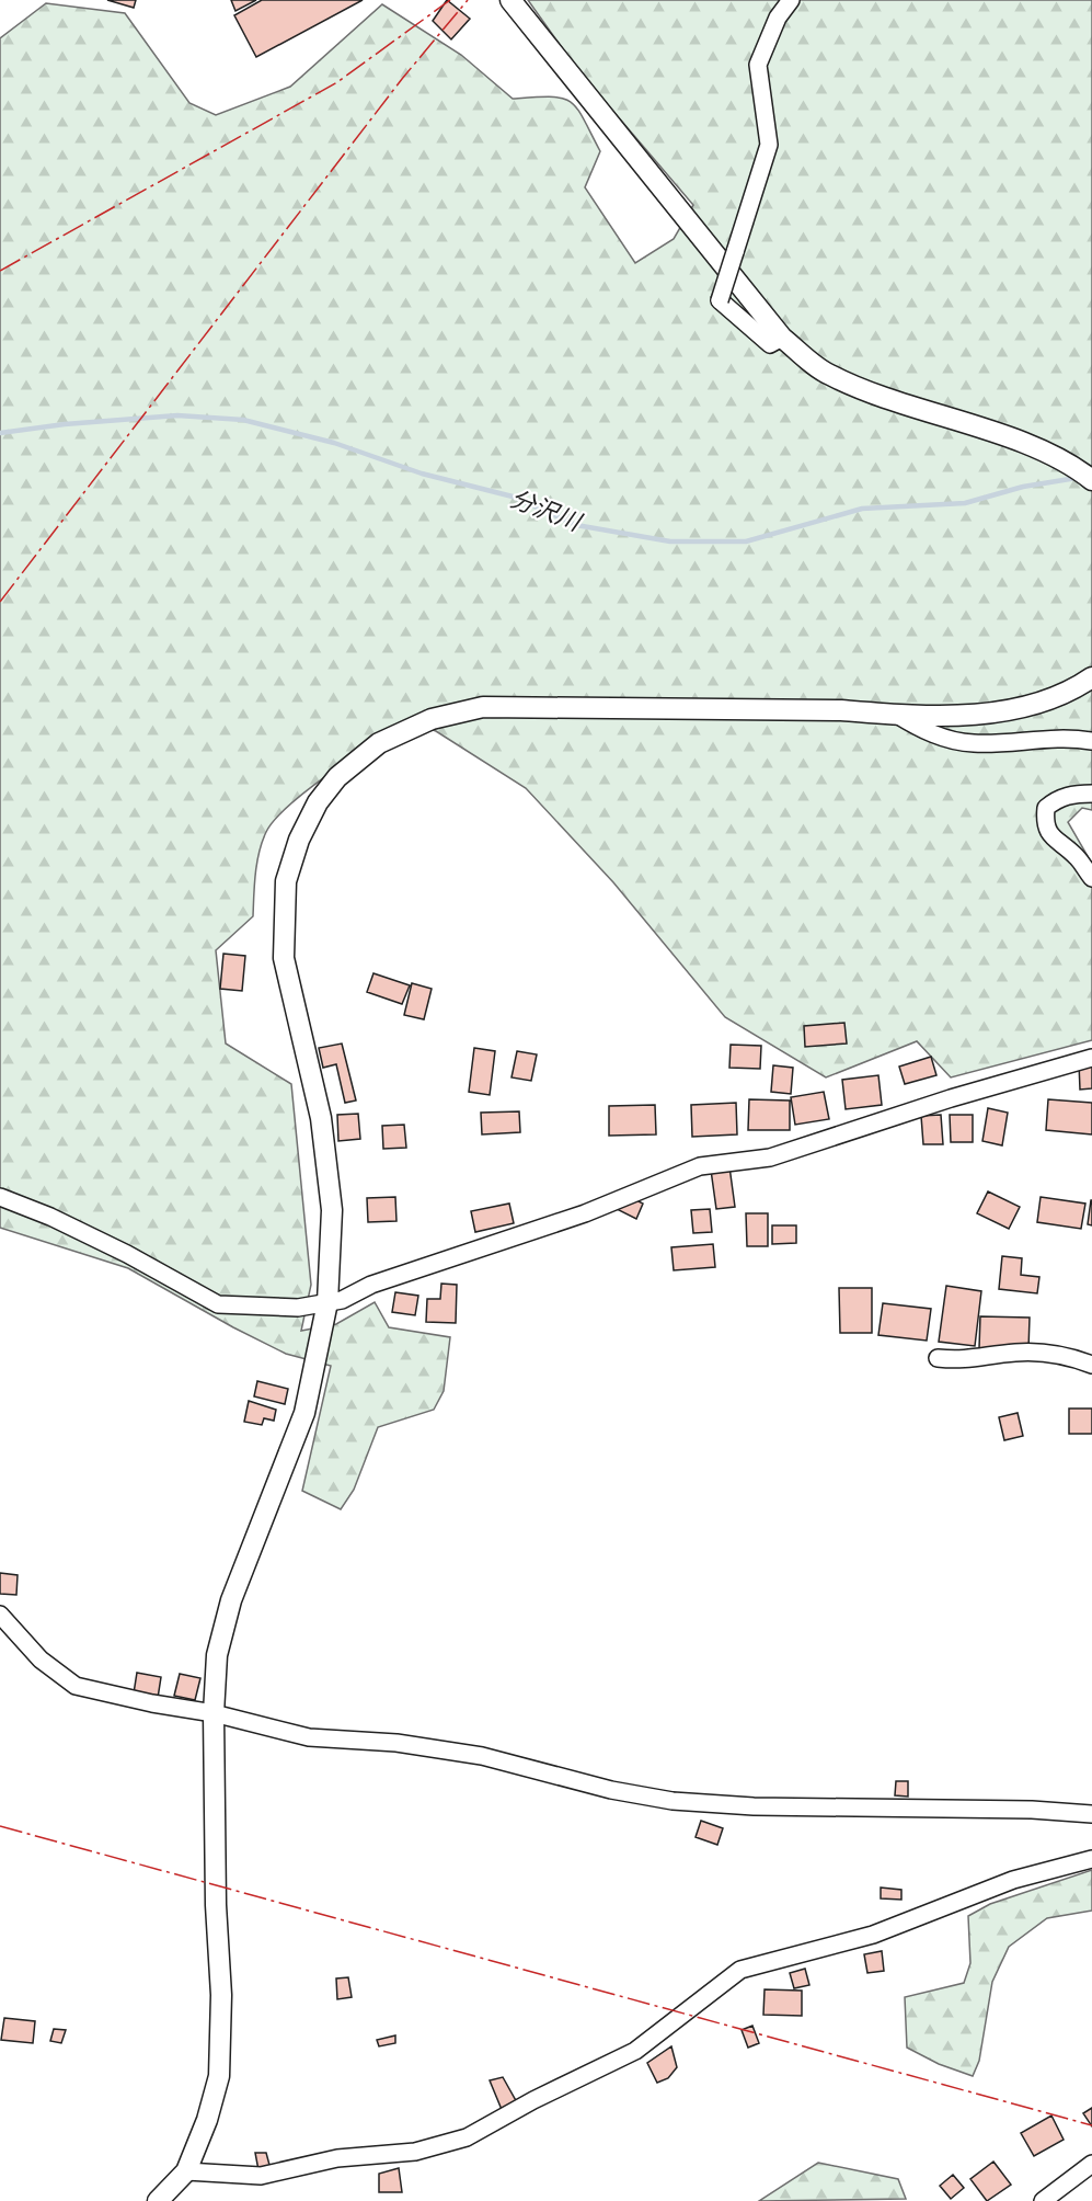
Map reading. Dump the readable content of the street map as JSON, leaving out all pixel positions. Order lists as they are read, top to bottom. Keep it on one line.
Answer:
{"water":["分沢川"]}
